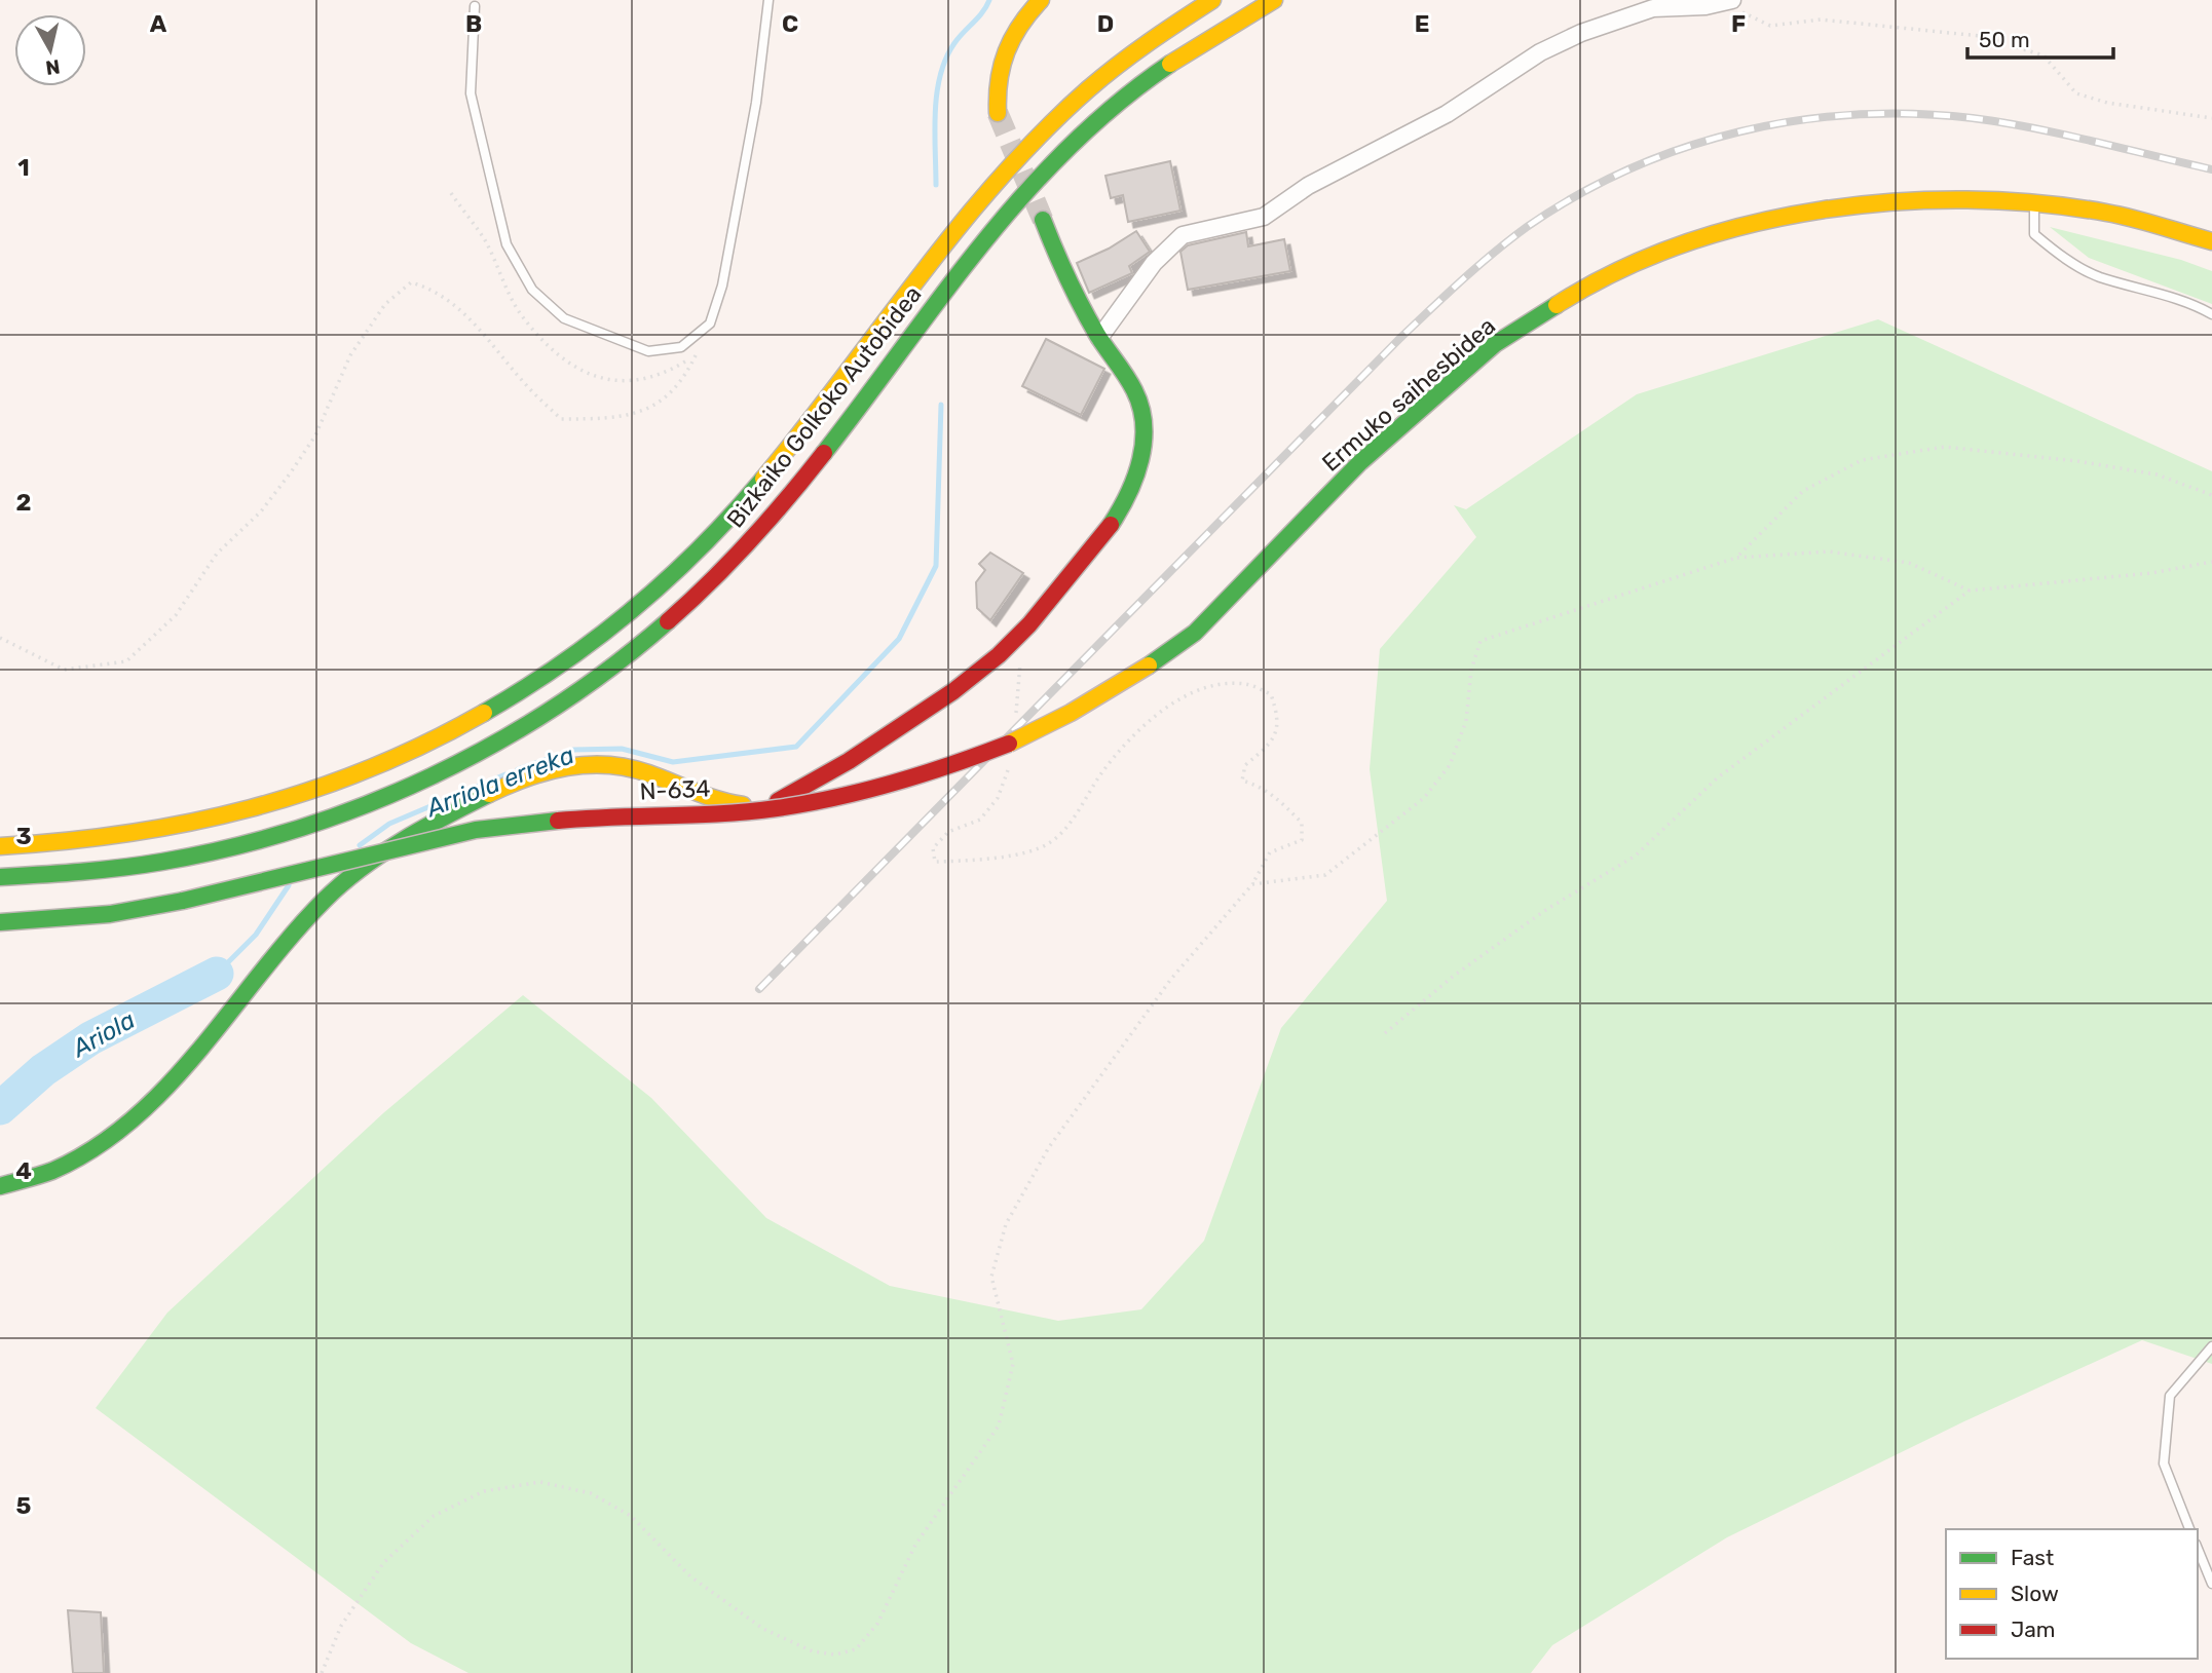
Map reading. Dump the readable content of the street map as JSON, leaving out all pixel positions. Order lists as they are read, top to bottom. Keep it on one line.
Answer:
{"streets":{"main road":["Ermuko saihesbidea","Bizkaiko Golkoko Autobidea","N-634"]},"crossings":[["Ermuko saihesbidea","N-634"]],"water":["Arriola erreka","Ariola"],"legend":["Fast","Slow","Jam"],"scale_bar":"50 m","north":"bottom","grid":{"columns":["A","B","C","D","E","F"],"rows":["1","2","3","4","5"]}}
